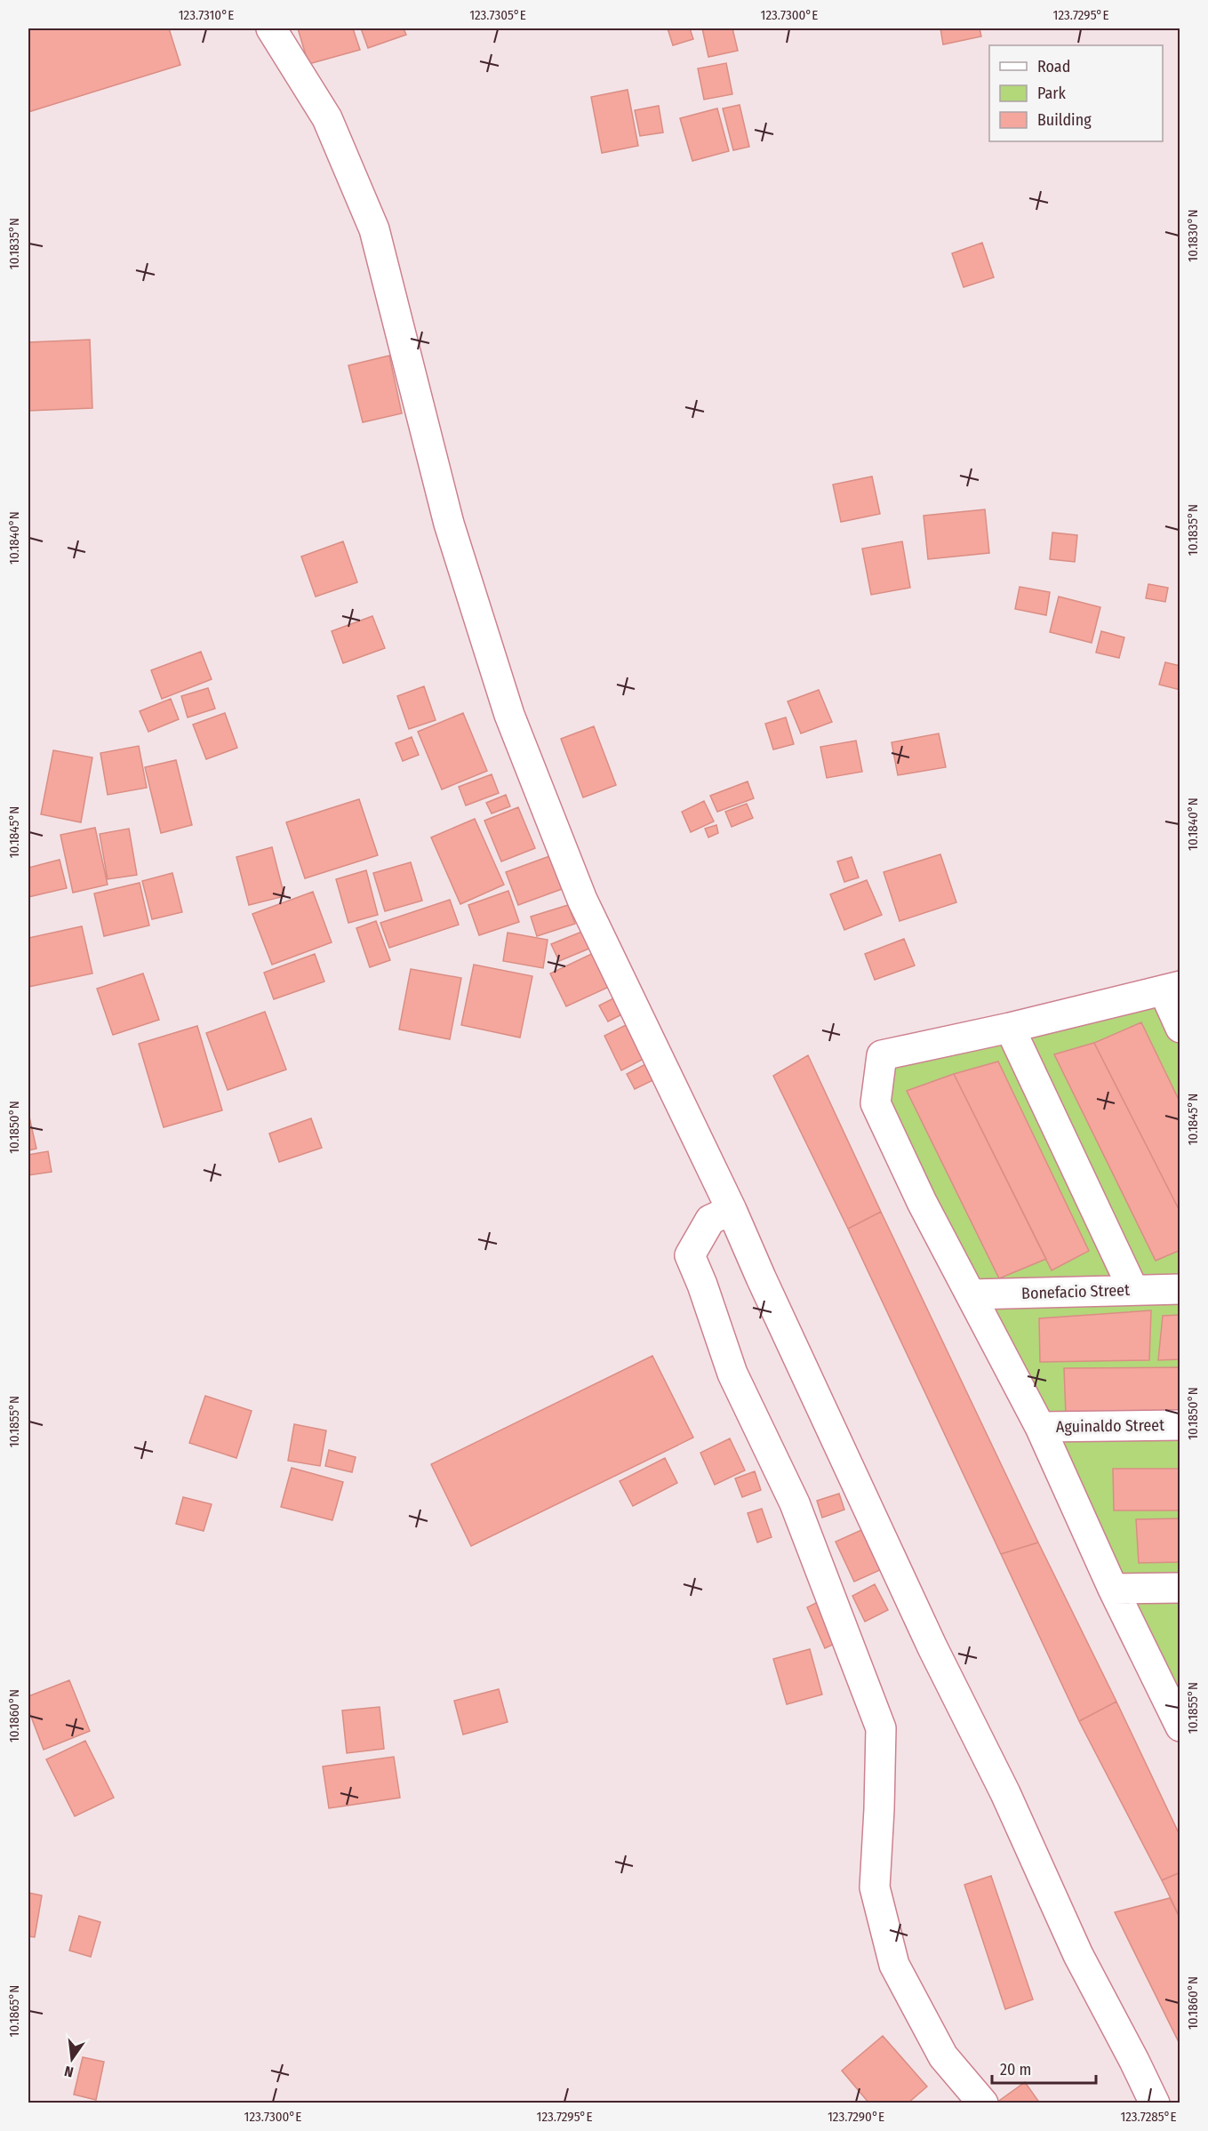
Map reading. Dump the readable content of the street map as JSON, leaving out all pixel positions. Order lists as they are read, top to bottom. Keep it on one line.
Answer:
{"streets":{"street":["Bonefacio Street","Aguinaldo Street"]},"legend":["Road","Park","Building"],"scale_bar":"20 m","north":"bottom","coordinates":["123.7310°E","123.7305°E","123.7300°E","123.7295°E","10.1830°N","10.1835°N","10.1840°N","10.1845°N","10.1850°N","10.1855°N","10.1860°N","10.1865°N","123.7290°E","123.7285°E"]}
